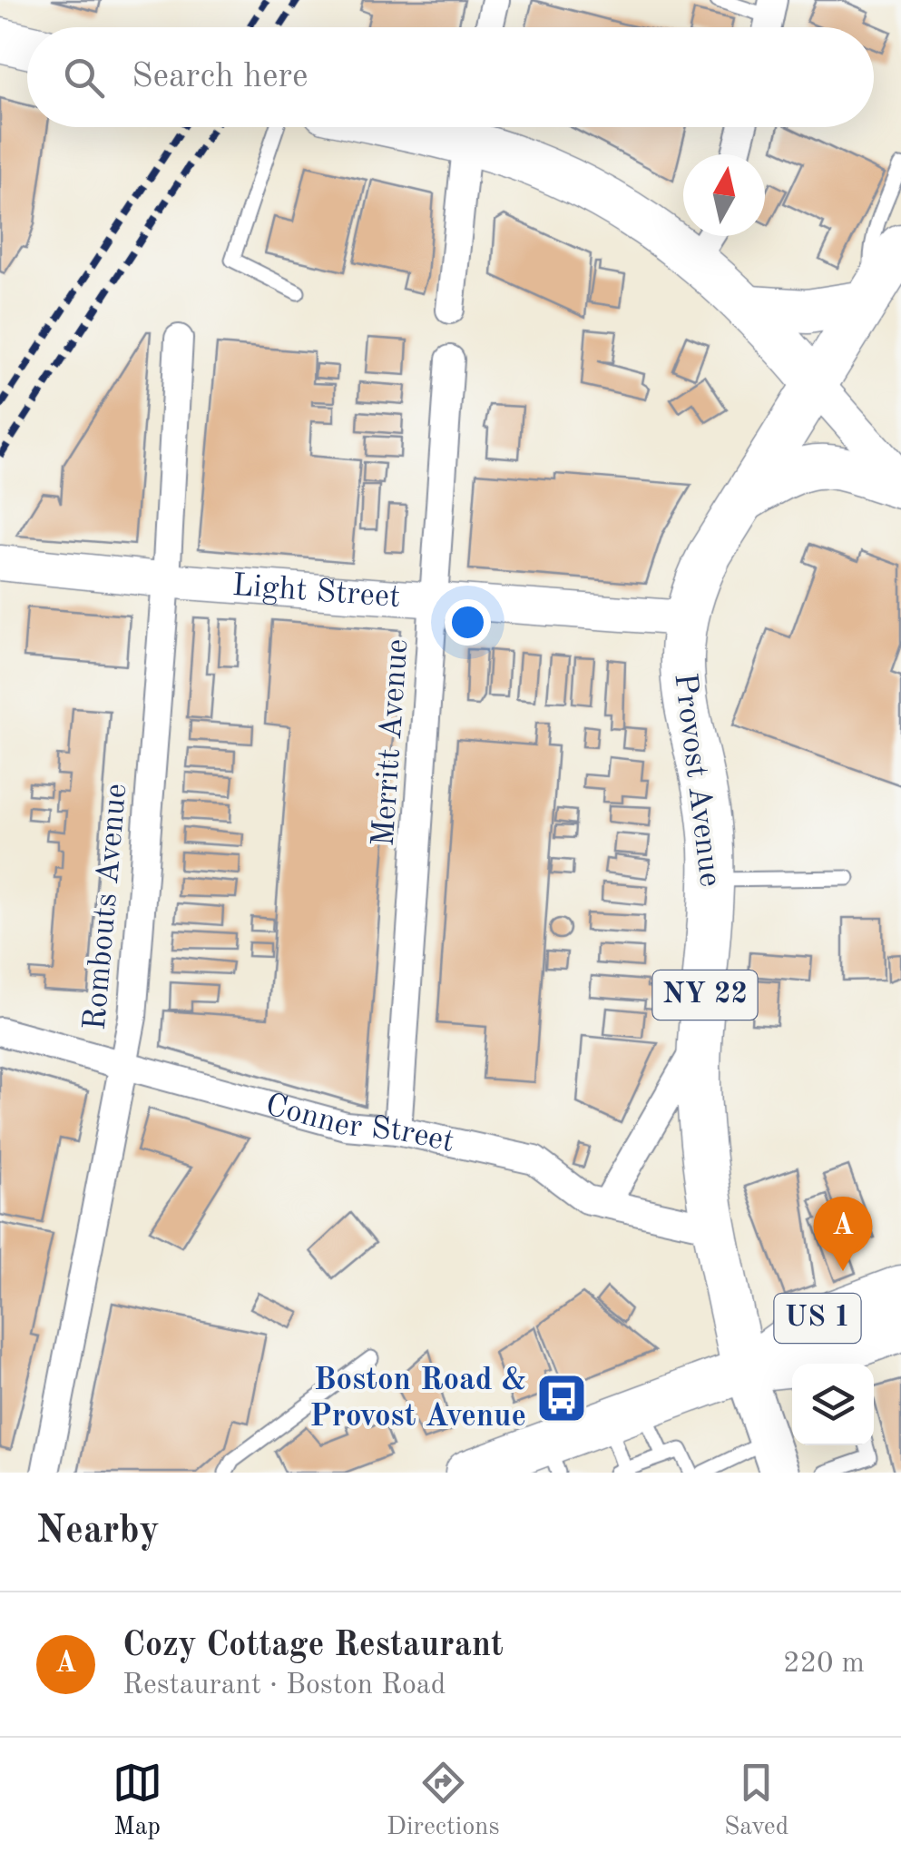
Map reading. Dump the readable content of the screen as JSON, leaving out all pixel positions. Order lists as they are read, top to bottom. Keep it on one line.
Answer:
{"streets":{"main road":["Provost Avenue","NY 22","US 1"],"street":["Light Street","Merritt Avenue","Rombouts Avenue","Conner Street"]},"crossings":[["Light Street","Merritt Avenue"],["Light Street","Provost Avenue"],["Light Street","Rombouts Avenue"],["Merritt Avenue","Conner Street"],["Provost Avenue","Conner Street"],["Provost Avenue","US 1"],["Rombouts Avenue","Conner Street"]],"places":{"bus stop":["Boston Road & Provost Avenue"]},"north":"top","page":{"search":"Search here","pins":"A","heading":"Nearby","list":[{"mark":"A","name":"Cozy Cottage Restaurant","note":"Restaurant · Boston Road","value":"220 m"}],"nav":["Map","Directions","Saved"]}}
